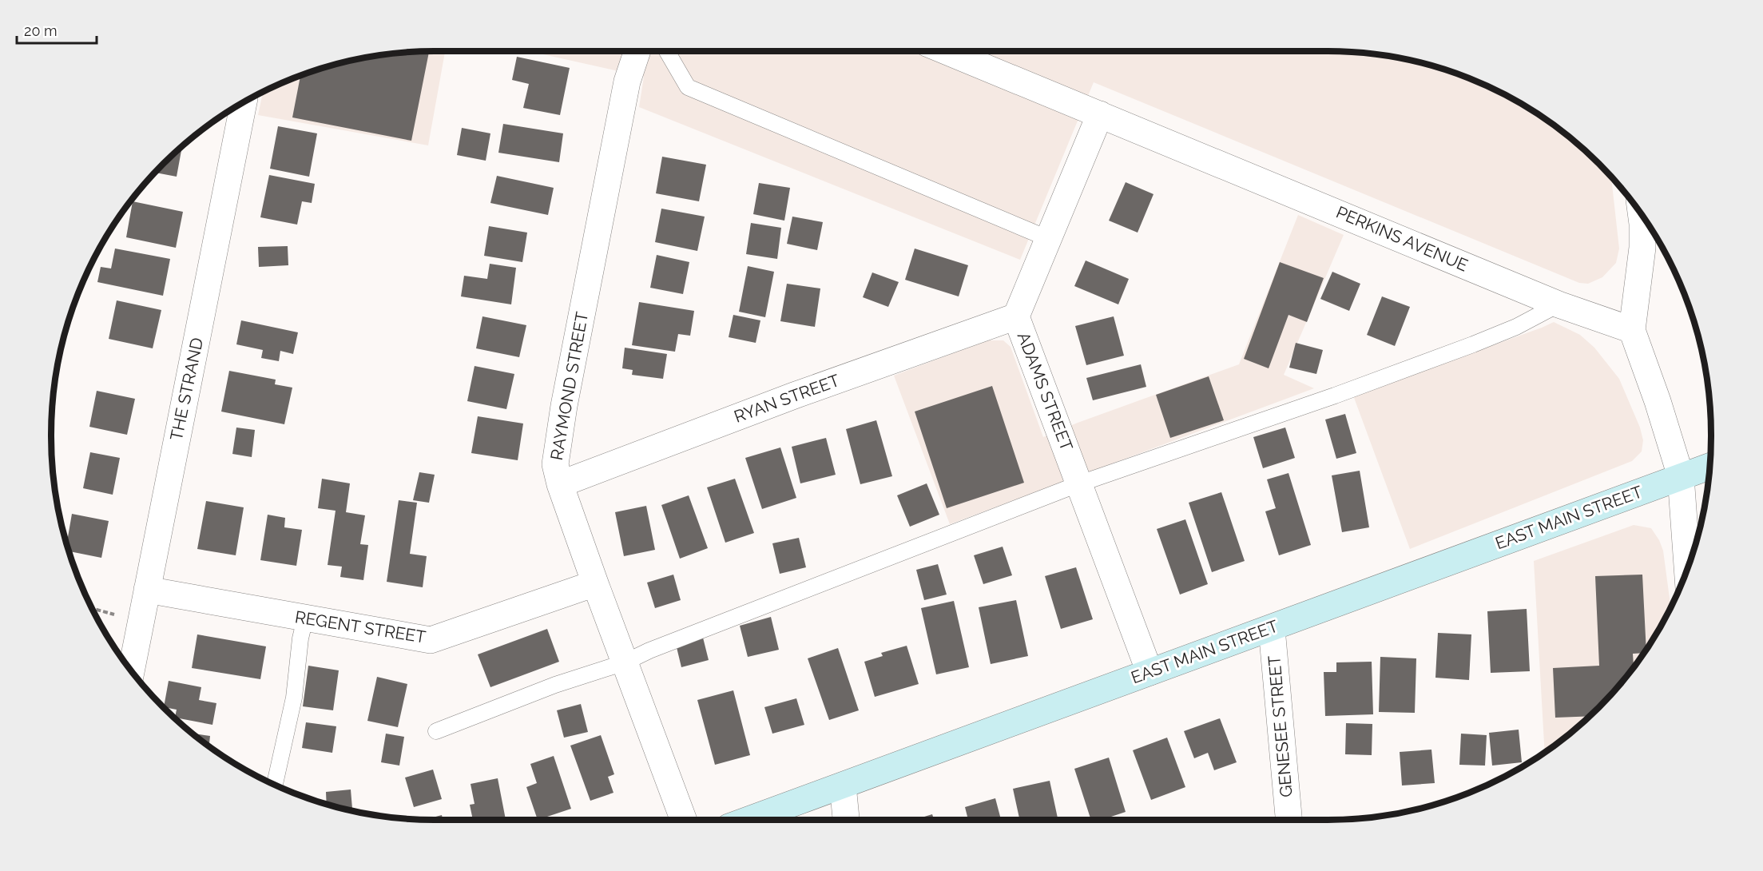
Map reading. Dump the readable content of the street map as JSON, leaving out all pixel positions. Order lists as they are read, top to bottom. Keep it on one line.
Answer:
{"streets":{"main road":["EAST MAIN STREET"],"street":["PERKINS AVENUE","RAYMOND STREET","THE STRAND","ADAMS STREET","RYAN STREET","REGENT STREET","GENESEE STREET"]},"crossings":[["PERKINS AVENUE","ADAMS STREET"],["RAYMOND STREET","RYAN STREET"],["RAYMOND STREET","REGENT STREET"],["THE STRAND","REGENT STREET"],["ADAMS STREET","RYAN STREET"],["ADAMS STREET","EAST MAIN STREET"],["EAST MAIN STREET","GENESEE STREET"]],"scale_bar":"20 m"}
